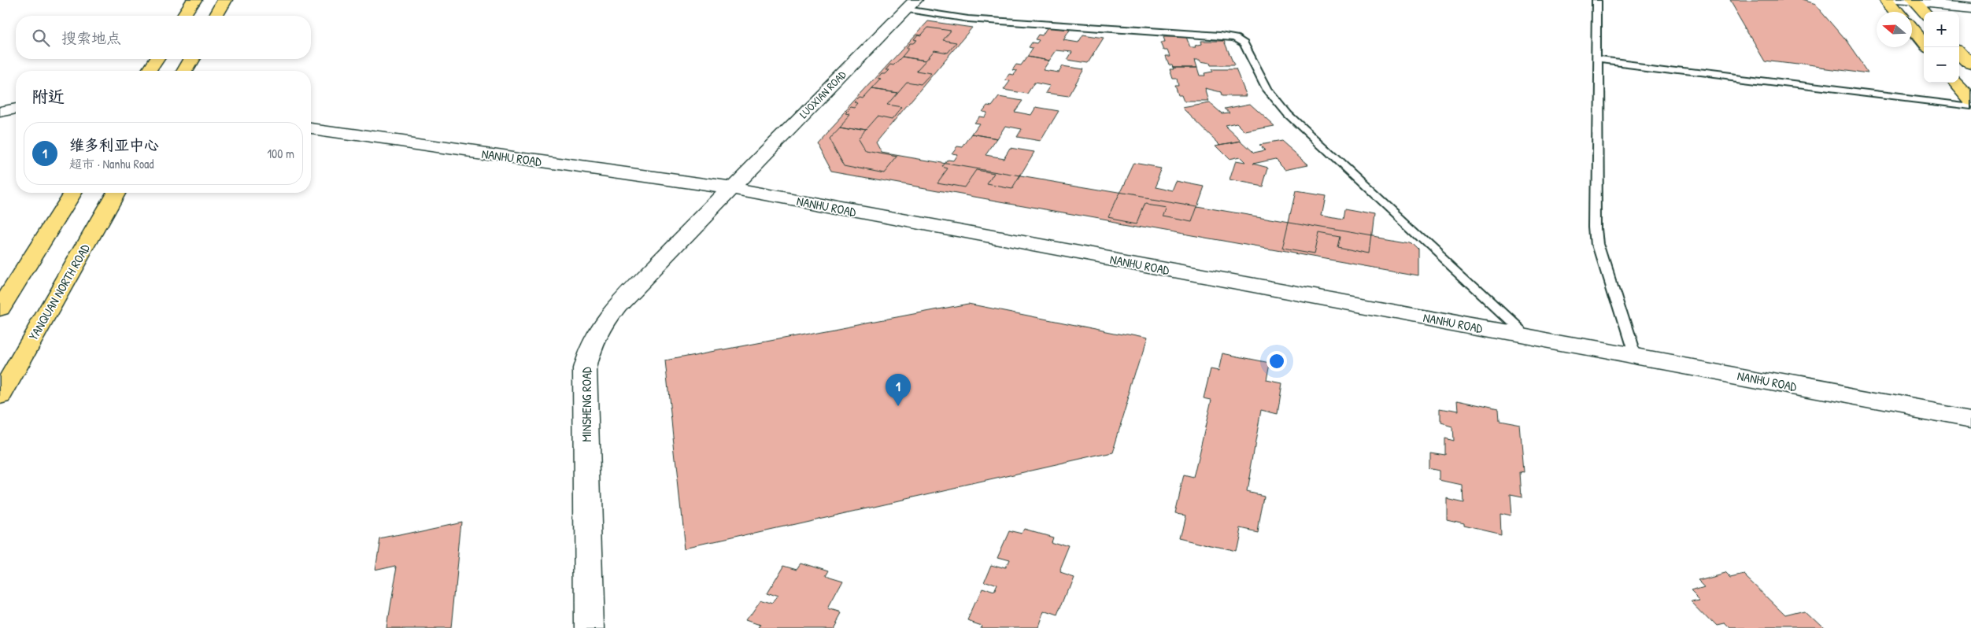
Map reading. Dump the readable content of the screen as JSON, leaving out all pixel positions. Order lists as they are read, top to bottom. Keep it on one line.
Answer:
{"streets":{"main road":["LUOXIAN ROAD","NANHU ROAD","YANQUAN NORTH ROAD","MINSHENG ROAD"]},"crossings":[["LUOXIAN ROAD","NANHU ROAD"],["LUOXIAN ROAD","MINSHENG ROAD"],["NANHU ROAD","MINSHENG ROAD"]],"north":"left","page":{"map_buttons":["+","−"],"search":"搜索地点","heading":"附近","list":[{"mark":"1","name":"维多利亚中心","note":"超市 · Nanhu Road","value":"100 m"}],"pins":"1"}}
